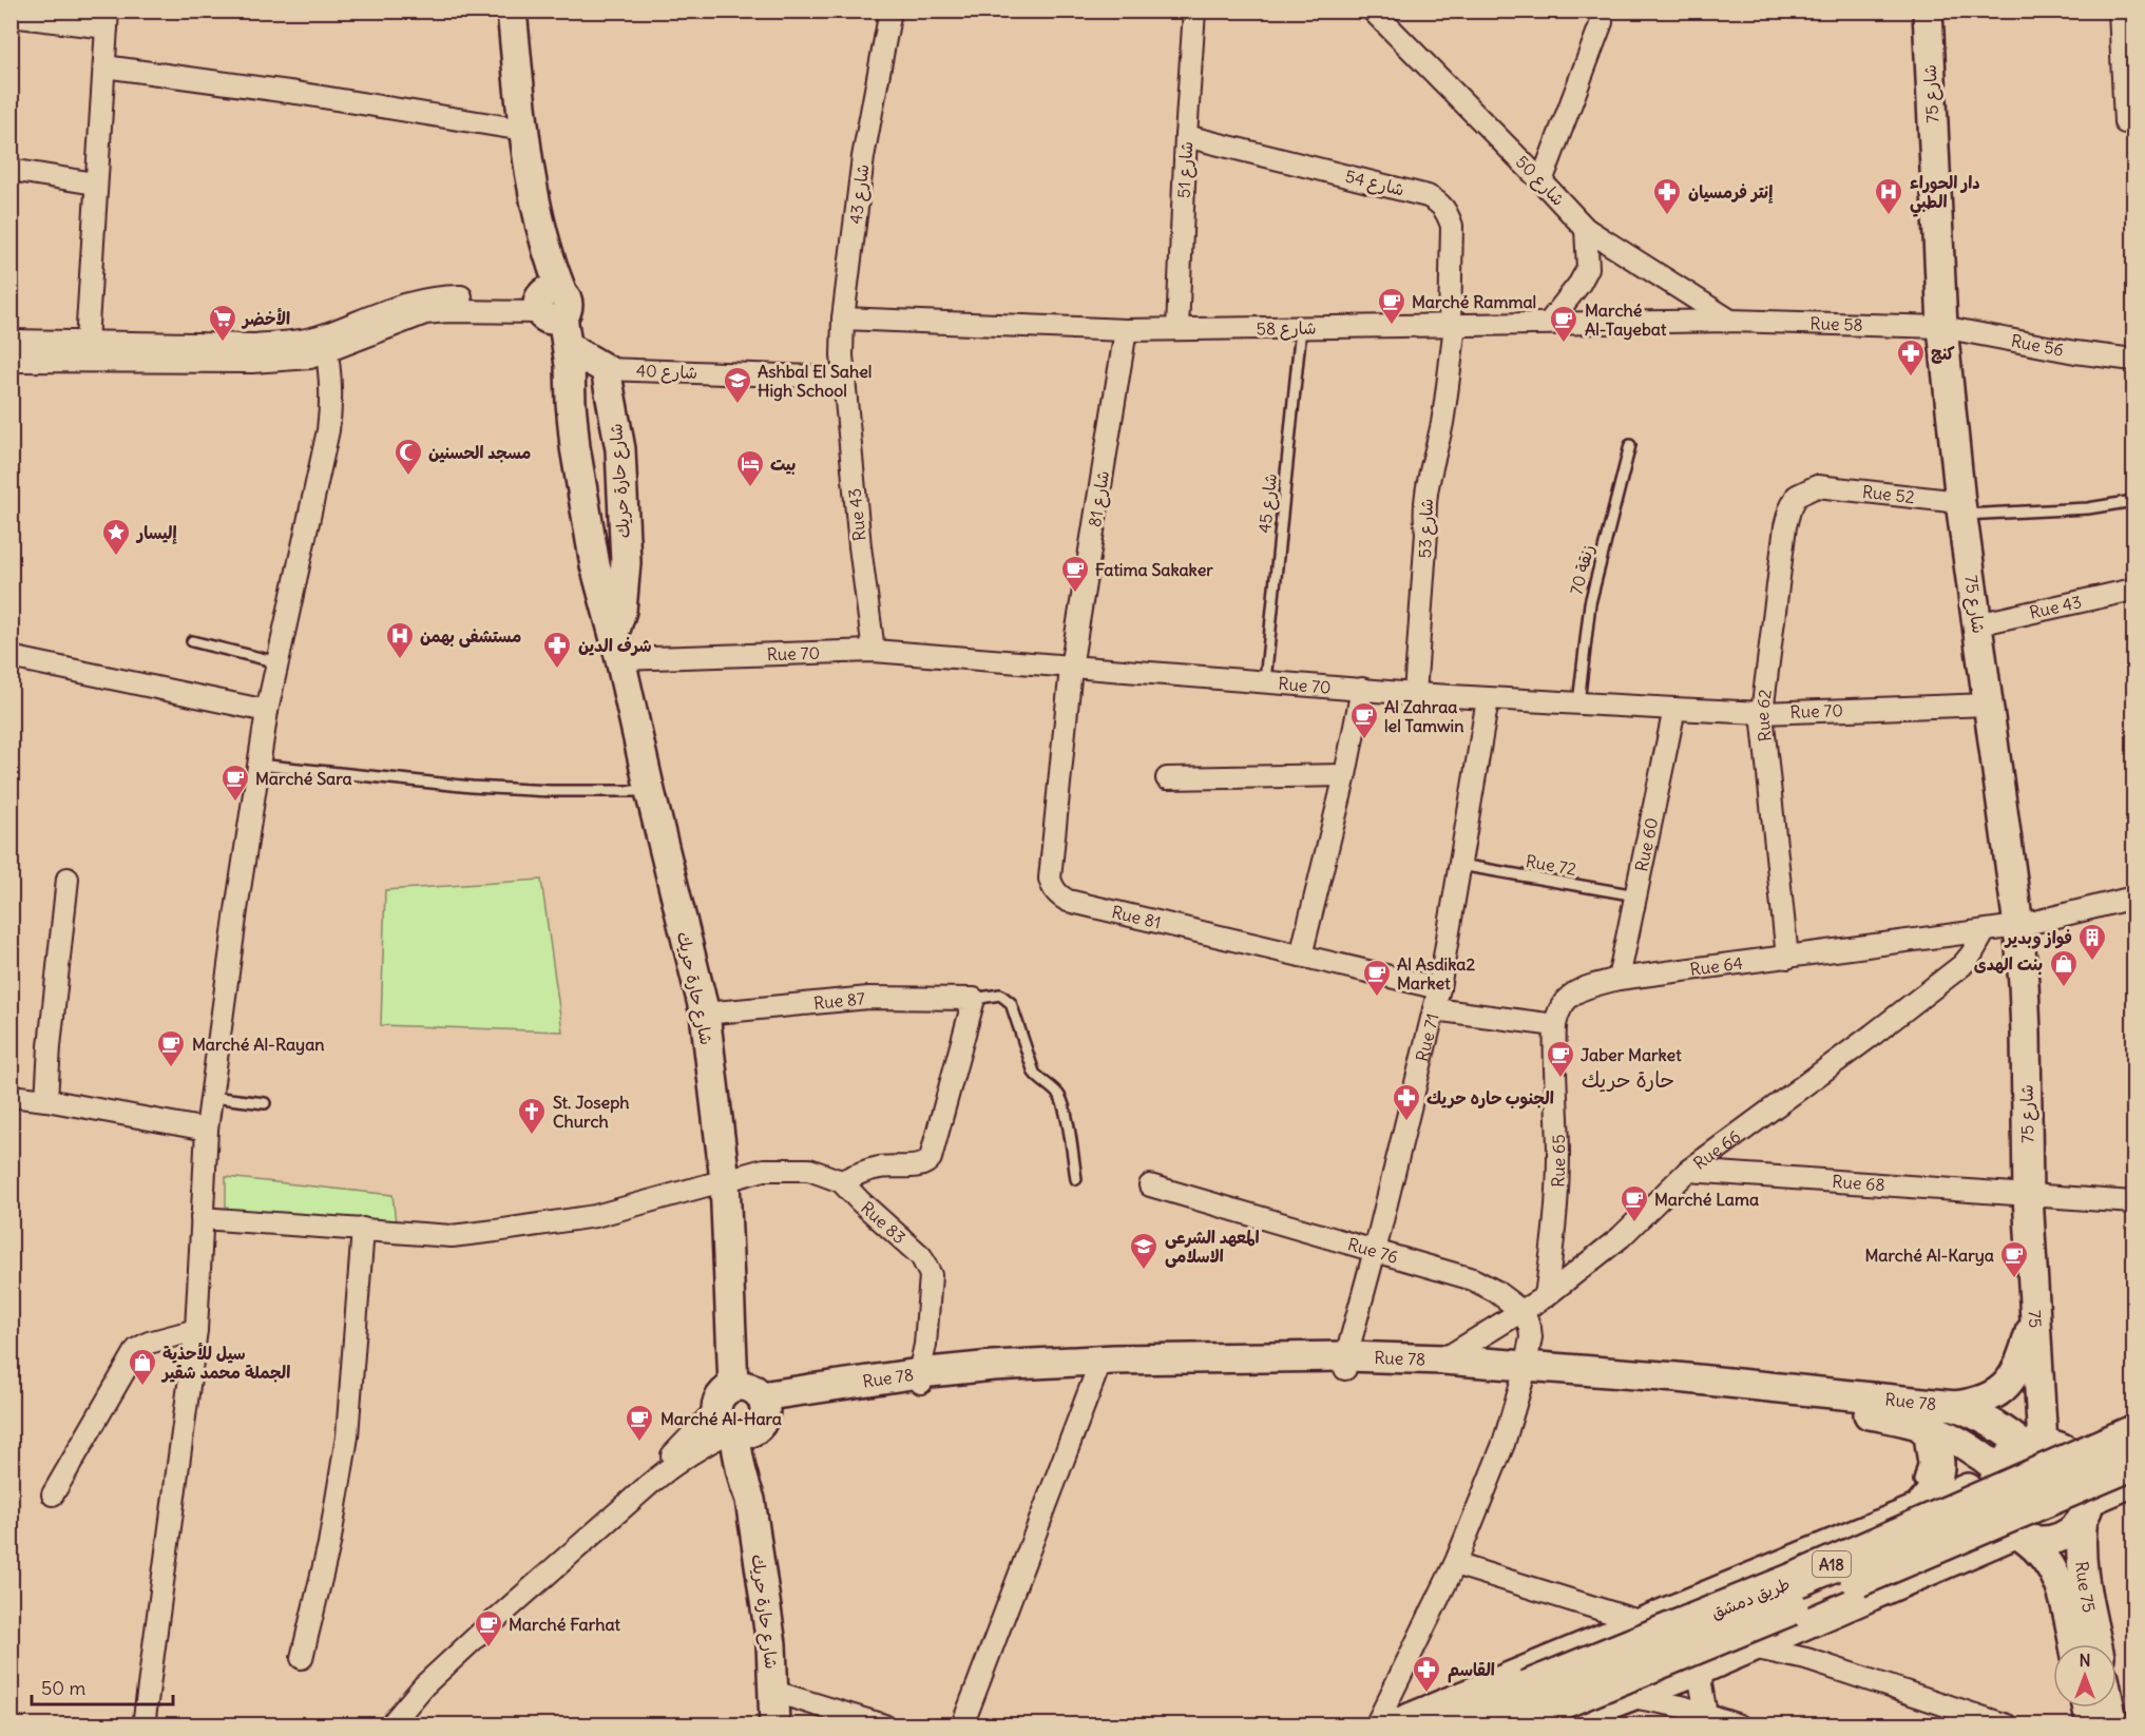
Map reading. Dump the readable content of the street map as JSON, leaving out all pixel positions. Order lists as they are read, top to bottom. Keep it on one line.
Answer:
{"streets":{"highway":["A18","طريق دمشق"],"street":["شارع 75","شارع 51","شارع 50","شارع 54","شارع 43","Rue 58","شارع 58","Rue 56","شارع 40","شارع حارة حريك","Rue 52","شارع 81","Rue 43","شارع 53","Rue 70","Rue 62","Rue 60","Rue 81","Rue 64","Rue 87","Rue 71","Rue 66","Rue 65","Rue 68","Rue 83","Rue 76","75","Rue 78","Rue 75"],"lane":["شارع 45","زنقة 70","Rue 72"]},"crossings":[["شارع 75","Rue 58"],["شارع 75","Rue 56"],["شارع 75","Rue 52"],["شارع 75","Rue 43"],["شارع 75","Rue 70"],["شارع 75","Rue 64"],["شارع 75","Rue 68"],["شارع 75","75"],["شارع 51","شارع 54"],["شارع 51","شارع 58"],["شارع 50","Rue 58"],["شارع 50","شارع 58"],["شارع 54","شارع 58"],["شارع 54","شارع 53"],["شارع 43","شارع 58"],["شارع 43","شارع 40"],["شارع 43","Rue 43"],["Rue 58","شارع 58"],["Rue 58","Rue 56"],["شارع 58","شارع 81"],["شارع 58","شارع 45"],["شارع 58","شارع 53"],["شارع 40","شارع حارة حريك"],["شارع 40","Rue 43"],["شارع حارة حريك","Rue 70"],["شارع حارة حريك","Rue 87"],["شارع حارة حريك","Rue 83"],["Rue 52","Rue 62"],["شارع 81","Rue 70"],["شارع 81","Rue 81"],["شارع 45","Rue 70"],["Rue 43","Rue 70"],["شارع 53","Rue 70"],["زنقة 70","Rue 70"],["Rue 70","Rue 62"],["Rue 70","Rue 60"],["Rue 70","Rue 81"],["Rue 70","Rue 71"],["Rue 62","Rue 64"],["Rue 60","Rue 72"],["Rue 60","Rue 64"],["Rue 72","Rue 71"],["Rue 81","Rue 71"],["Rue 64","Rue 66"],["Rue 64","Rue 65"],["Rue 71","Rue 76"],["Rue 71","Rue 78"],["Rue 66","Rue 65"],["Rue 66","Rue 68"],["Rue 66","Rue 76"],["Rue 66","Rue 78"],["Rue 68","75"],["Rue 83","Rue 78"],["75","Rue 78"],["75","Rue 75"],["Rue 78","Rue 75"]],"districts":["حارة حريك"],"places":{"pharmacy":["إنتر فرمسيان","كنج","شرف الدين","الجنوب حاره حريك","القاسم"],"hospital":["دار الحوراء الطبي","مستشفى بهمن"],"cafe":["Marché Rammal","Marché Al-Tayebat","Fatima Sakaker","Al Zahraa lel Tamwin","Marché Sara","Al Asdika2 Market","Marché Al-Rayan","Jaber Market","Marché Lama","Marché Al-Karya","Marché Al-Hara","Marché Farhat"],"supermarket":["الأخضر"],"school or university":["Ashbal El Sahel High School","المعهد الشرعى الاسلامى"],"mosque":["مسجد الحسنين"],"hotel":["بيت"],"place":["إليسار"],"building":["فواز وبدير"],"shop":["بنت الهدى","سيل للأحذية الجملة محمد شقير"],"church":["St. Joseph Church"]},"scale_bar":"50 m","north":"top"}
